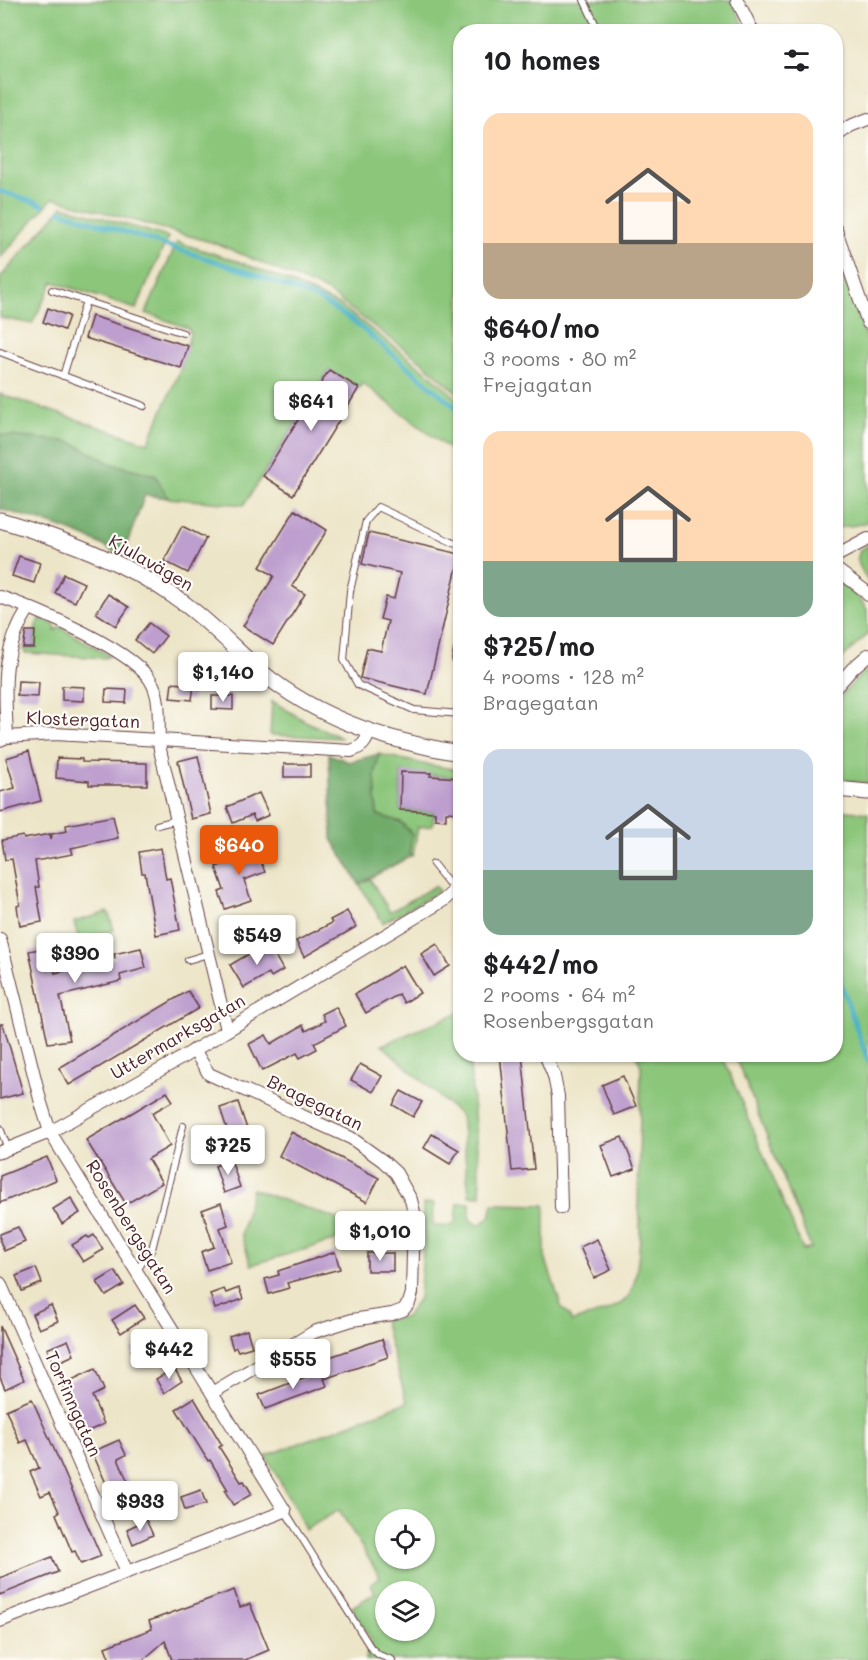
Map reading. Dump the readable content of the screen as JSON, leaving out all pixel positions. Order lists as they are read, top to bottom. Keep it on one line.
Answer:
{"streets":{"street":["Kjulavägen","Klostergatan","Uttermarksgatan","Bragegatan","Rosenbergsgatan","Torfinngatan"]},"crossings":[["Kjulavägen","Klostergatan"],["Uttermarksgatan","Bragegatan"],["Uttermarksgatan","Rosenbergsgatan"],["Bragegatan","Rosenbergsgatan"]],"page":{"heading":"10 homes","list":[{"name":"$640/mo","note":"3 rooms · 80 m² · Frejagatan"},{"name":"$725/mo","note":"4 rooms · 128 m² · Bragegatan"},{"name":"$442/mo","note":"2 rooms · 64 m² · Rosenbergsgatan"}],"price":["$641","$1,140","$640","$549","$390","$725","$1,010","$442","$555","$933"]}}
